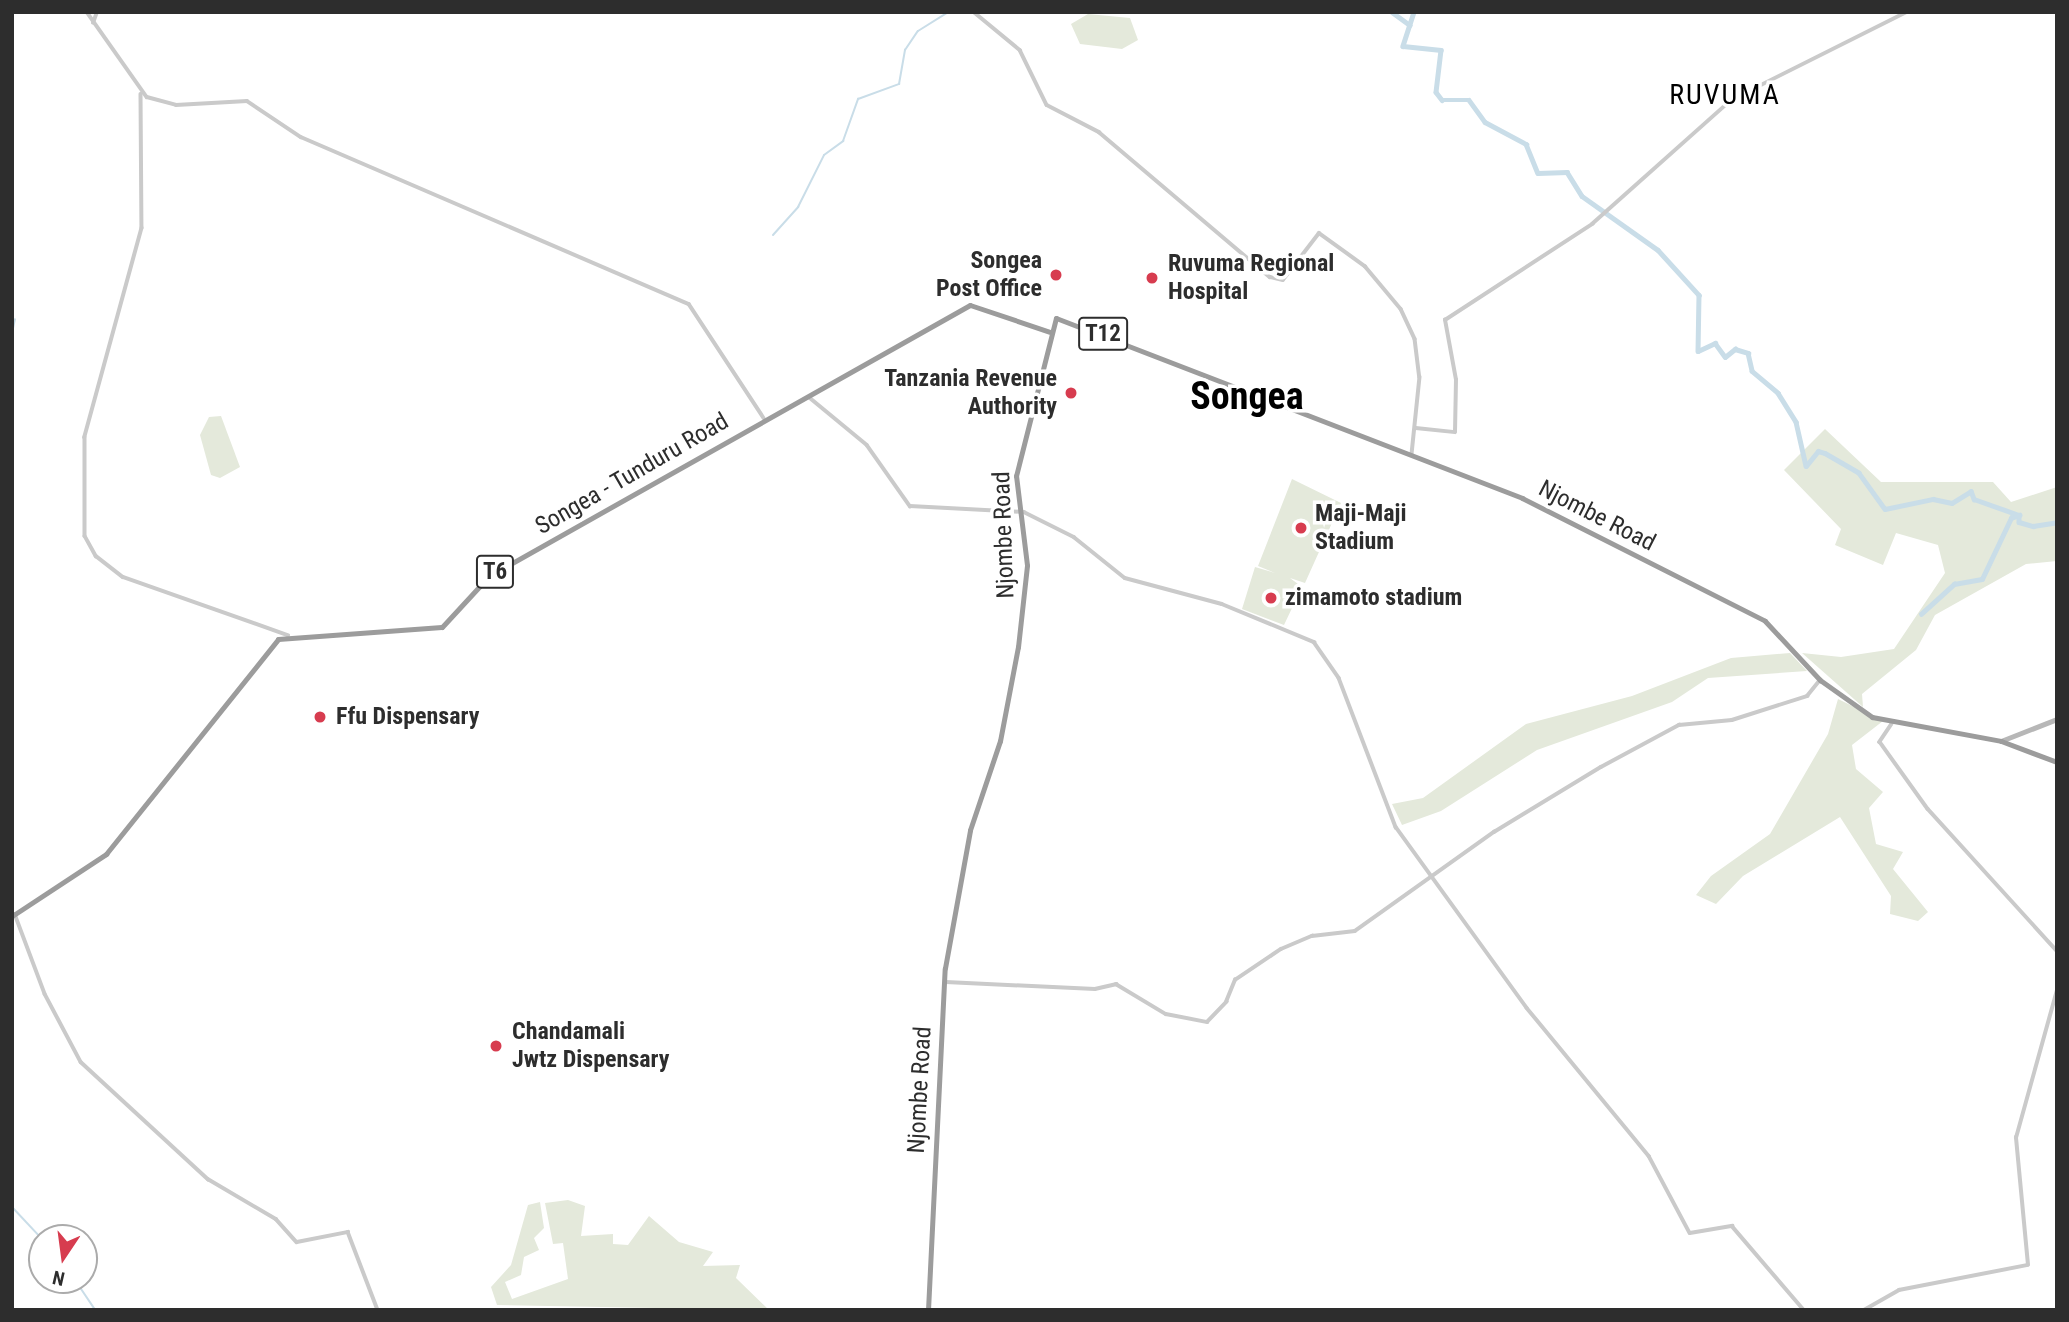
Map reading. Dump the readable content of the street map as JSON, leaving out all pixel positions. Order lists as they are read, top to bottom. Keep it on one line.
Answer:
{"streets":{"highway":["T12","Songea - Tunduru Road","Njombe Road","T6"]},"crossings":[["Songea - Tunduru Road","Njombe Road"]],"districts":["RUVUMA","Songea"],"places":["Songea Post Office","Ruvuma Regional Hospital","Tanzania Revenue Authority","Maji-Maji Stadium","zimamoto stadium","Ffu Dispensary","Chandamali Jwtz Dispensary"],"north":"bottom"}
